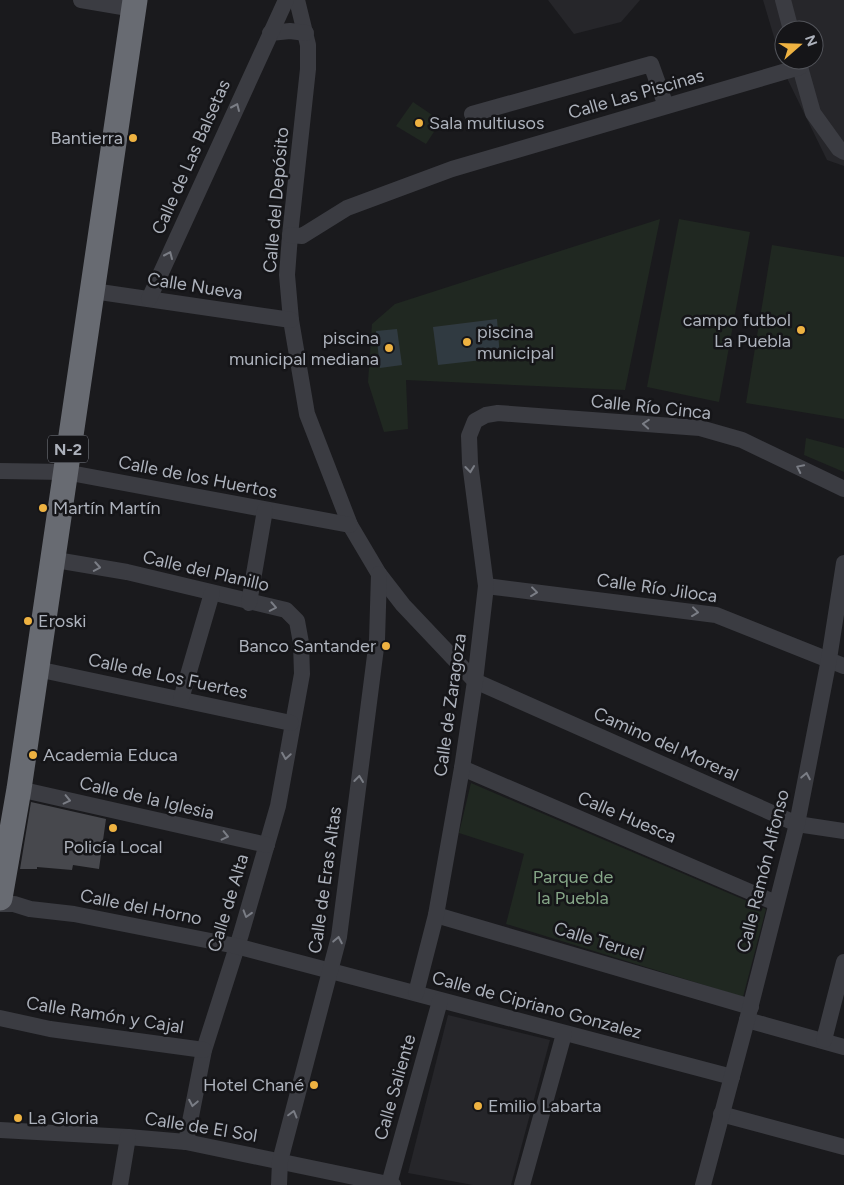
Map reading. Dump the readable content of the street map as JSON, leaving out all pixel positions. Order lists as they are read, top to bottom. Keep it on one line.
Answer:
{"streets":{"highway":["N-2"],"street":["Calle Las Piscinas","Calle de Las Balsetas","Calle del Depósito","Calle Nueva","Calle Río Cinca","Calle de los Huertos","Calle del Planillo","Calle Río Jiloca","Calle de Los Fuertes","Calle de Zaragoza","Camino del Moreral","Calle de la Iglesia","Calle Huesca","Calle Ramón Alfonso","Calle de Eras Altas","Calle de Alta","Calle del Horno","Calle Teruel","Calle de Cipriano Gonzalez","Calle Ramón y Cajal","Calle Saliente","Calle de El Sol"]},"crossings":[["Calle Las Piscinas","Calle del Depósito"],["Calle de Las Balsetas","Calle Nueva"],["Calle del Depósito","Calle Nueva"],["Calle del Depósito","Calle de los Huertos"],["Calle del Depósito","Calle de Zaragoza"],["Calle del Depósito","Camino del Moreral"],["Calle del Depósito","Calle de Eras Altas"],["Calle Nueva","N-2"],["Calle Río Cinca","Calle de Zaragoza"],["N-2","Calle de los Huertos"],["N-2","Calle del Planillo"],["N-2","Calle de Los Fuertes"],["N-2","Calle de la Iglesia"],["Calle del Planillo","Calle de Alta"],["Calle Río Jiloca","Calle de Zaragoza"],["Calle Río Jiloca","Calle Ramón Alfonso"],["Calle de Los Fuertes","Calle de Alta"],["Calle de Zaragoza","Camino del Moreral"],["Calle de Zaragoza","Calle Huesca"],["Calle de Zaragoza","Calle Teruel"],["Calle de Zaragoza","Calle de Cipriano Gonzalez"],["Camino del Moreral","Calle Ramón Alfonso"],["Calle de la Iglesia","Calle de Alta"],["Calle Huesca","Calle Ramón Alfonso"],["Calle Ramón Alfonso","Calle Teruel"],["Calle Ramón Alfonso","Calle de Cipriano Gonzalez"],["Calle de Eras Altas","Calle del Horno"],["Calle de Eras Altas","Calle de Cipriano Gonzalez"],["Calle de Eras Altas","Calle de El Sol"],["Calle de Alta","Calle del Horno"],["Calle de Alta","Calle Ramón y Cajal"],["Calle de Alta","Calle de El Sol"],["Calle del Horno","Calle de Cipriano Gonzalez"],["Calle de Cipriano Gonzalez","Calle Saliente"],["Calle Saliente","Calle de El Sol"]],"one_way":["Calle de Las Balsetas","Calle Río Cinca","Calle del Planillo","Calle Río Jiloca","Calle de la Iglesia","Calle de Eras Altas","Calle de Alta"],"parks":["Parque de la Puebla"],"places":["Sala multiusos","Bantierra","campo futbol La Puebla","piscina municipal","piscina municipal mediana","Martín Martín","Eroski","Banco Santander","Academia Educa","Policía Local","Hotel Chané","Emilio Labarta","La Gloria"],"north":"right"}
